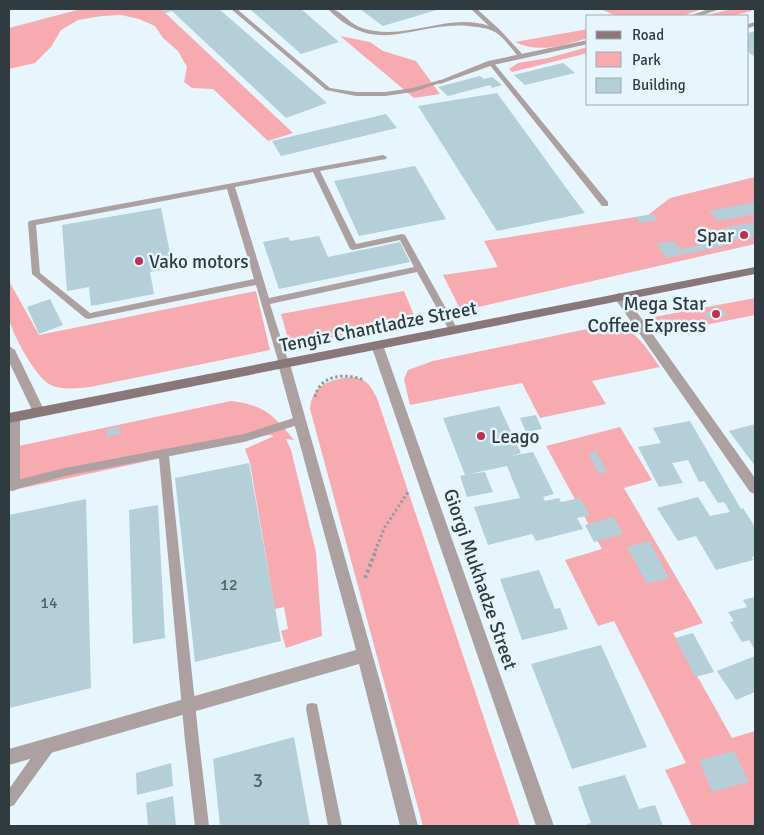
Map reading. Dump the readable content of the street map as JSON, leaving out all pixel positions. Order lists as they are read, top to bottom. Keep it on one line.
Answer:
{"streets":{"street":["Tengiz Chantladze Street","Giorgi Mukhadze Street"]},"crossings":[["Tengiz Chantladze Street","Giorgi Mukhadze Street"]],"places":["Spar","Vako motors","Mega Star Coffee Express","Leago"],"house_numbers":["12","14","3"],"legend":["Road","Park","Building"]}
